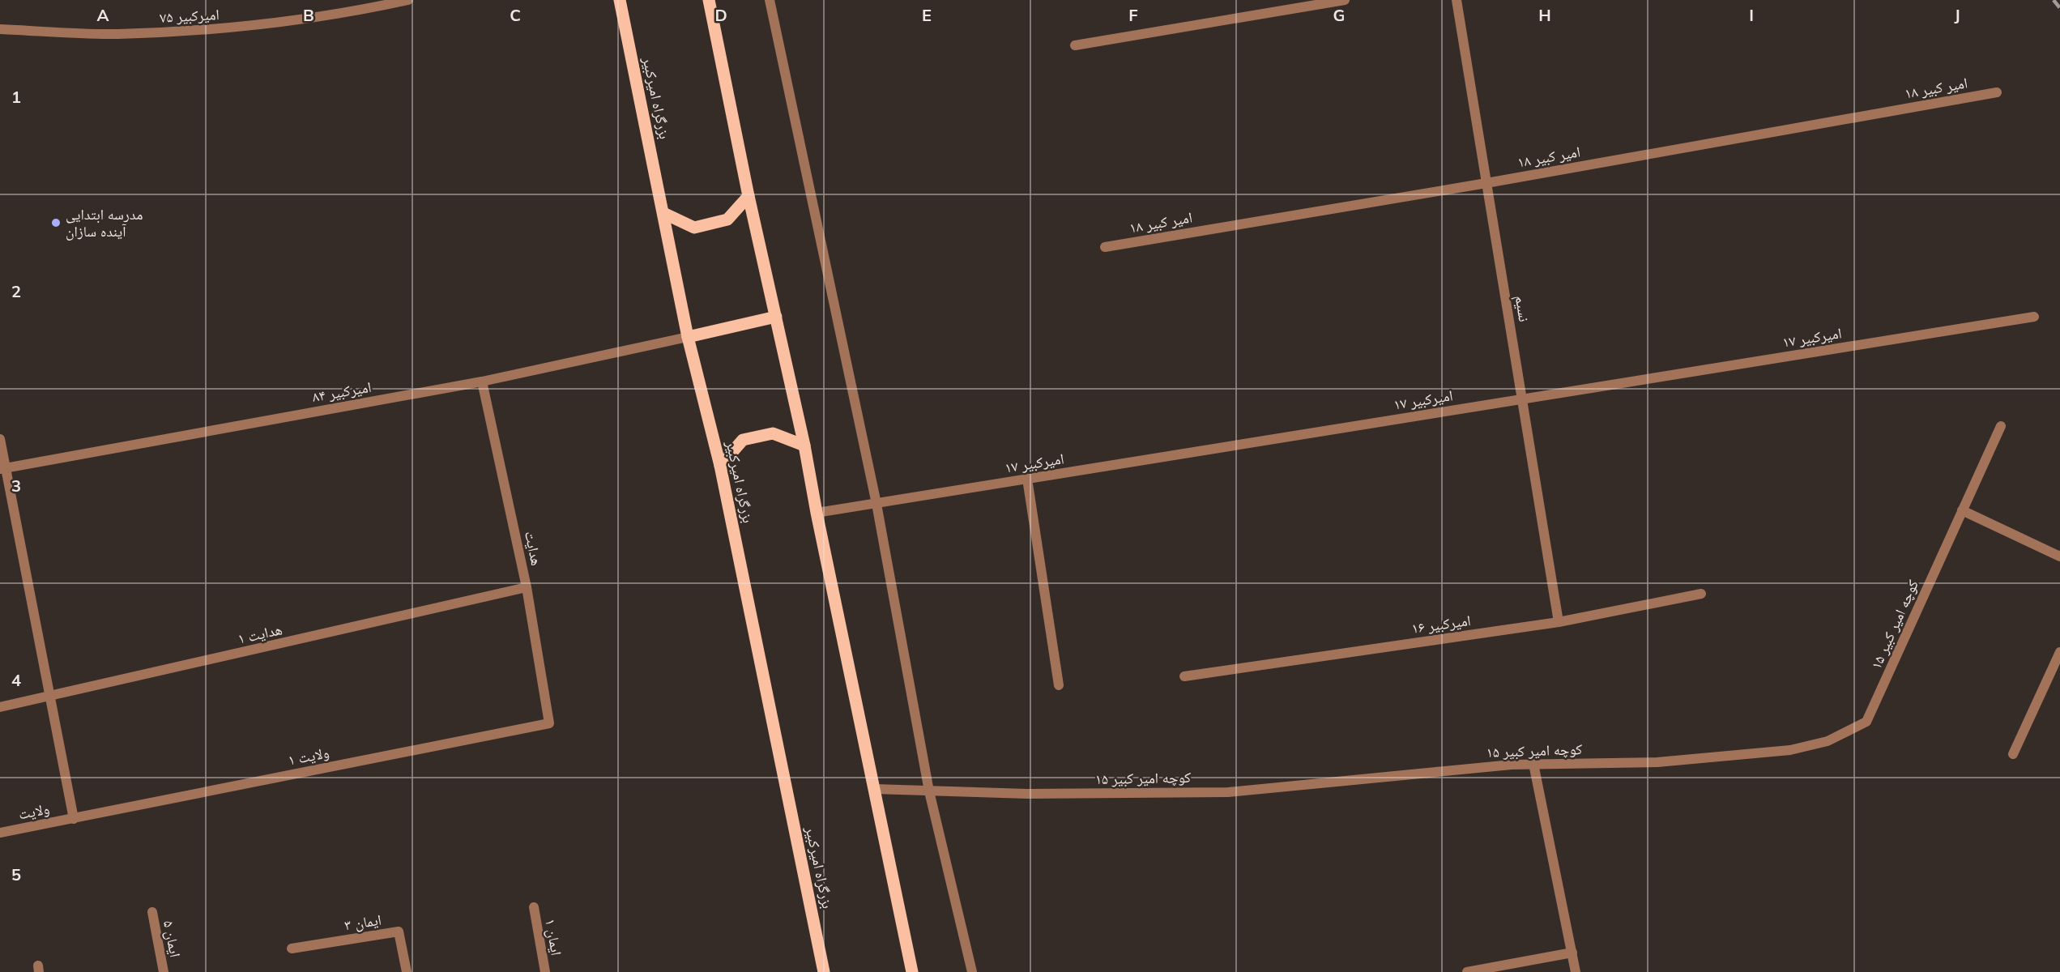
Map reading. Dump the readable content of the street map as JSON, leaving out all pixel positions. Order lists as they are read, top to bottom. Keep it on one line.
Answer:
{"streets":{"main road":["بزرگراه امیرکبیر"],"street":["امیرکبیر ۷۵","امیر کبیر ۱۸","نسیم","امیرکبیر ۱۷","امیرکبیر ۸۴","هدایت","امیرکبیر ۱۶","کوچه امیر کبیر ۱۵","هدایت ۱","ولایت ۱","ولایت","ایمان ۳","ایمان ۱","ایمان ۵"]},"crossings":[["امیر کبیر ۱۸","نسیم"],["بزرگراه امیرکبیر","امیرکبیر ۸۴"],["نسیم","امیرکبیر ۱۷"],["نسیم","امیرکبیر ۱۶"],["امیرکبیر ۸۴","هدایت"],["هدایت","هدایت ۱"],["هدایت","ولایت ۱"],["ولایت ۱","ولایت"]],"places":["مدرسه ابتدایی آینده سازان"],"grid":{"columns":["A","B","C","D","E","F","G","H","I","J"],"rows":["1","2","3","4","5"]}}
